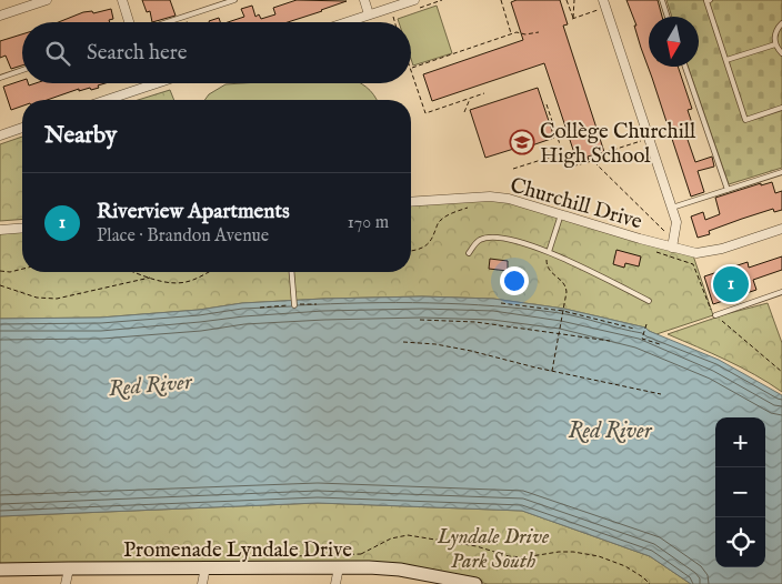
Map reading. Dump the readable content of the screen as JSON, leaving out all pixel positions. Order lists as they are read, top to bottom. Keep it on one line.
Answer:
{"streets":{"street":["Churchill Drive","Promenade Lyndale Drive"]},"water":["Red River"],"parks":["Lyndale Drive Park South"],"places":{"school or university":["Collège Churchill High School"]},"north":"bottom","page":{"search":"Search here","heading":"Nearby","list":[{"mark":"1","name":"Riverview Apartments","note":"Place · Brandon Avenue","value":"170 m"}],"pins":"1","map_buttons":["+","−"]}}
